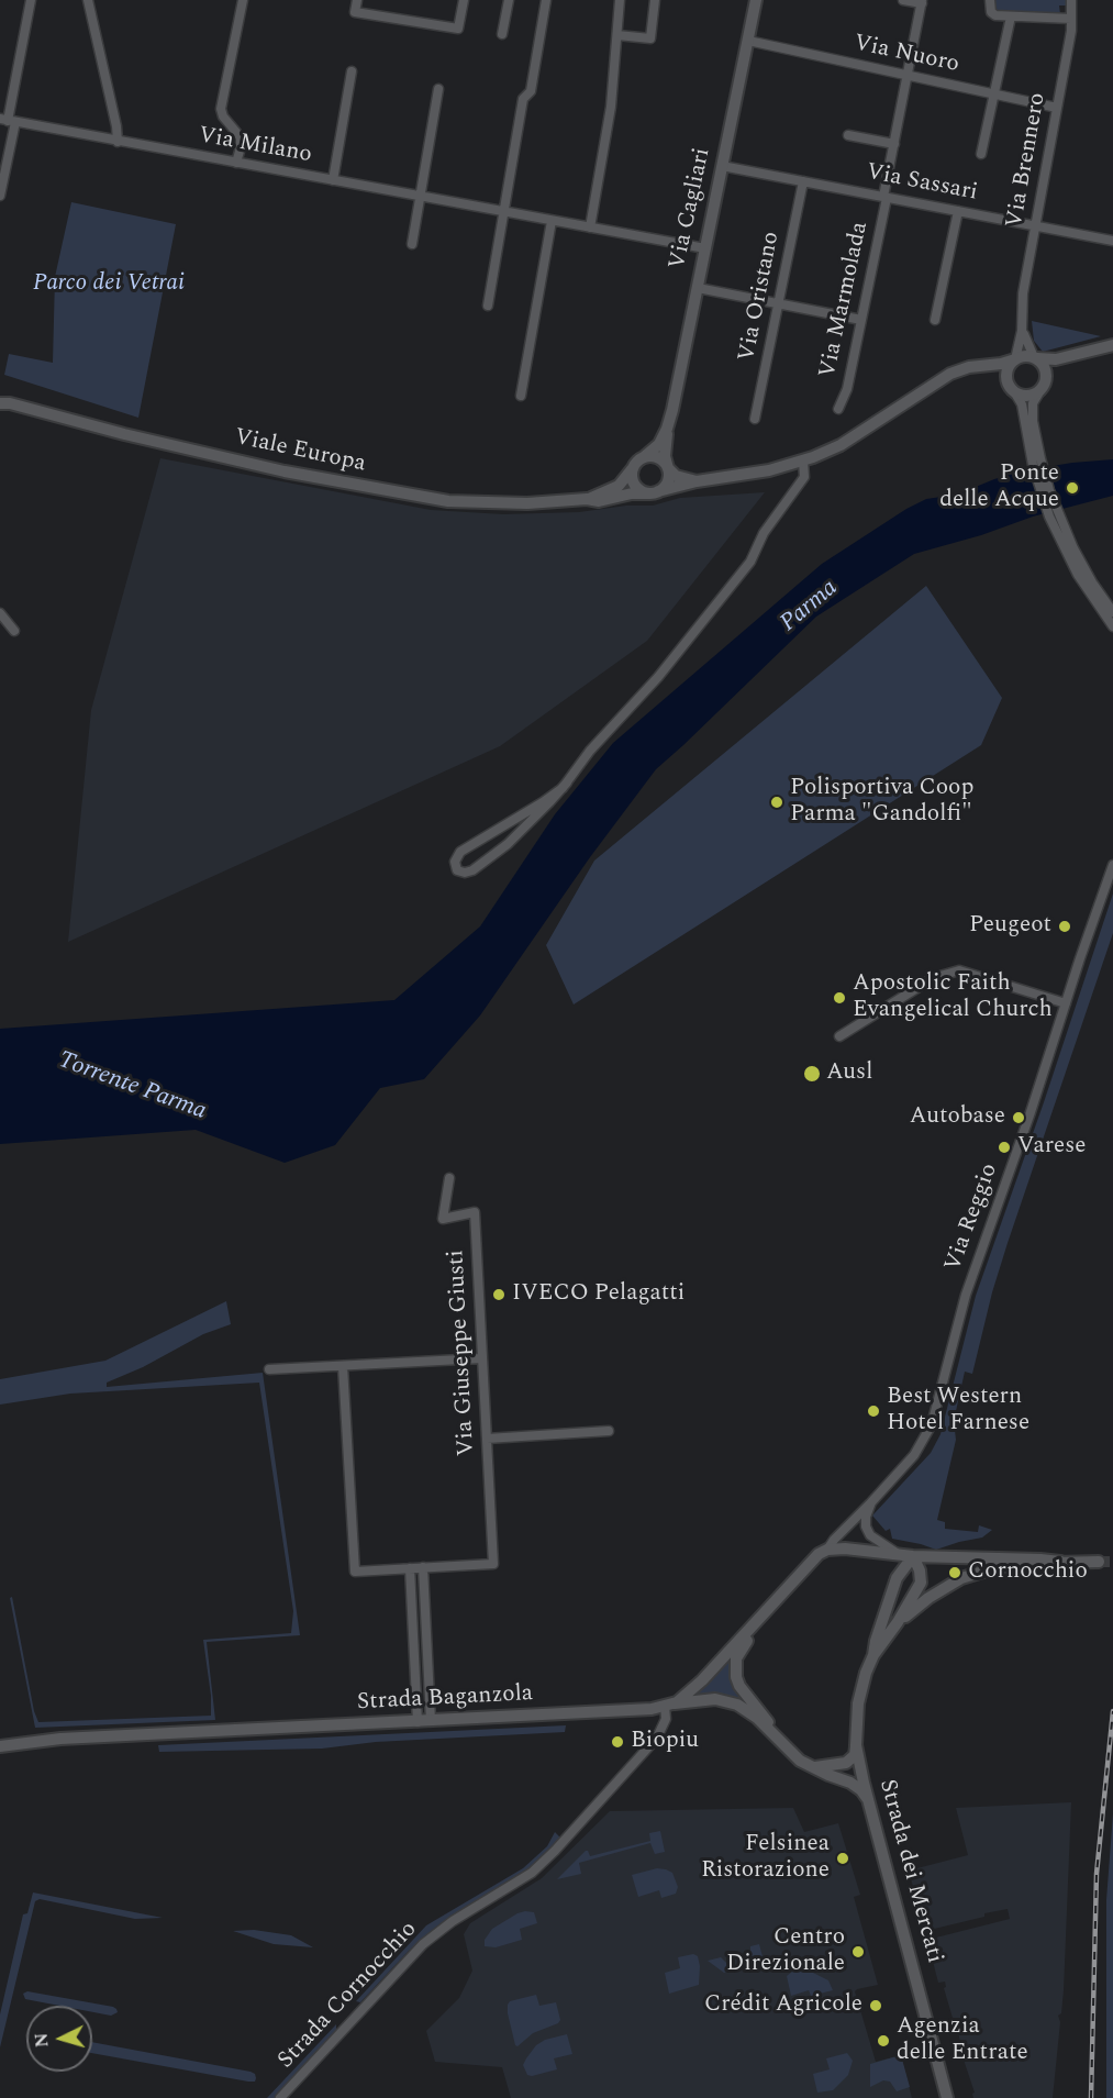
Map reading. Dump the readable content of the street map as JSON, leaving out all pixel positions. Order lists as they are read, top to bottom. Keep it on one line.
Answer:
{"streets":{"street":["Via Nuoro","Via Milano","Via Brennero","Via Sassari","Via Cagliari","Via Oristano","Via Marmolada","Viale Europa","Via Reggio","Via Giuseppe Giusti","Strada Baganzola","Strada dei Mercati","Strada Cornocchio"]},"crossings":[["Via Nuoro","Via Brennero"],["Via Nuoro","Via Cagliari"],["Via Nuoro","Via Marmolada"],["Via Milano","Via Cagliari"],["Via Brennero","Via Sassari"],["Via Brennero","Viale Europa"],["Via Sassari","Via Cagliari"],["Via Sassari","Via Oristano"],["Via Sassari","Via Marmolada"],["Via Cagliari","Viale Europa"],["Strada Baganzola","Strada Cornocchio"]],"water":["Parma","Torrente Parma"],"parks":["Parco dei Vetrai"],"places":["Ponte delle Acque","Polisportiva Coop Parma \"Gandolfi\"","Peugeot","Apostolic Faith Evangelical Church","Ausl","Autobase","Varese","IVECO Pelagatti","Best Western Hotel Farnese","Cornocchio","Biopiu","Felsinea Ristorazione","Centro Direzionale","Crédit Agricole","Agenzia delle Entrate"],"north":"left"}
